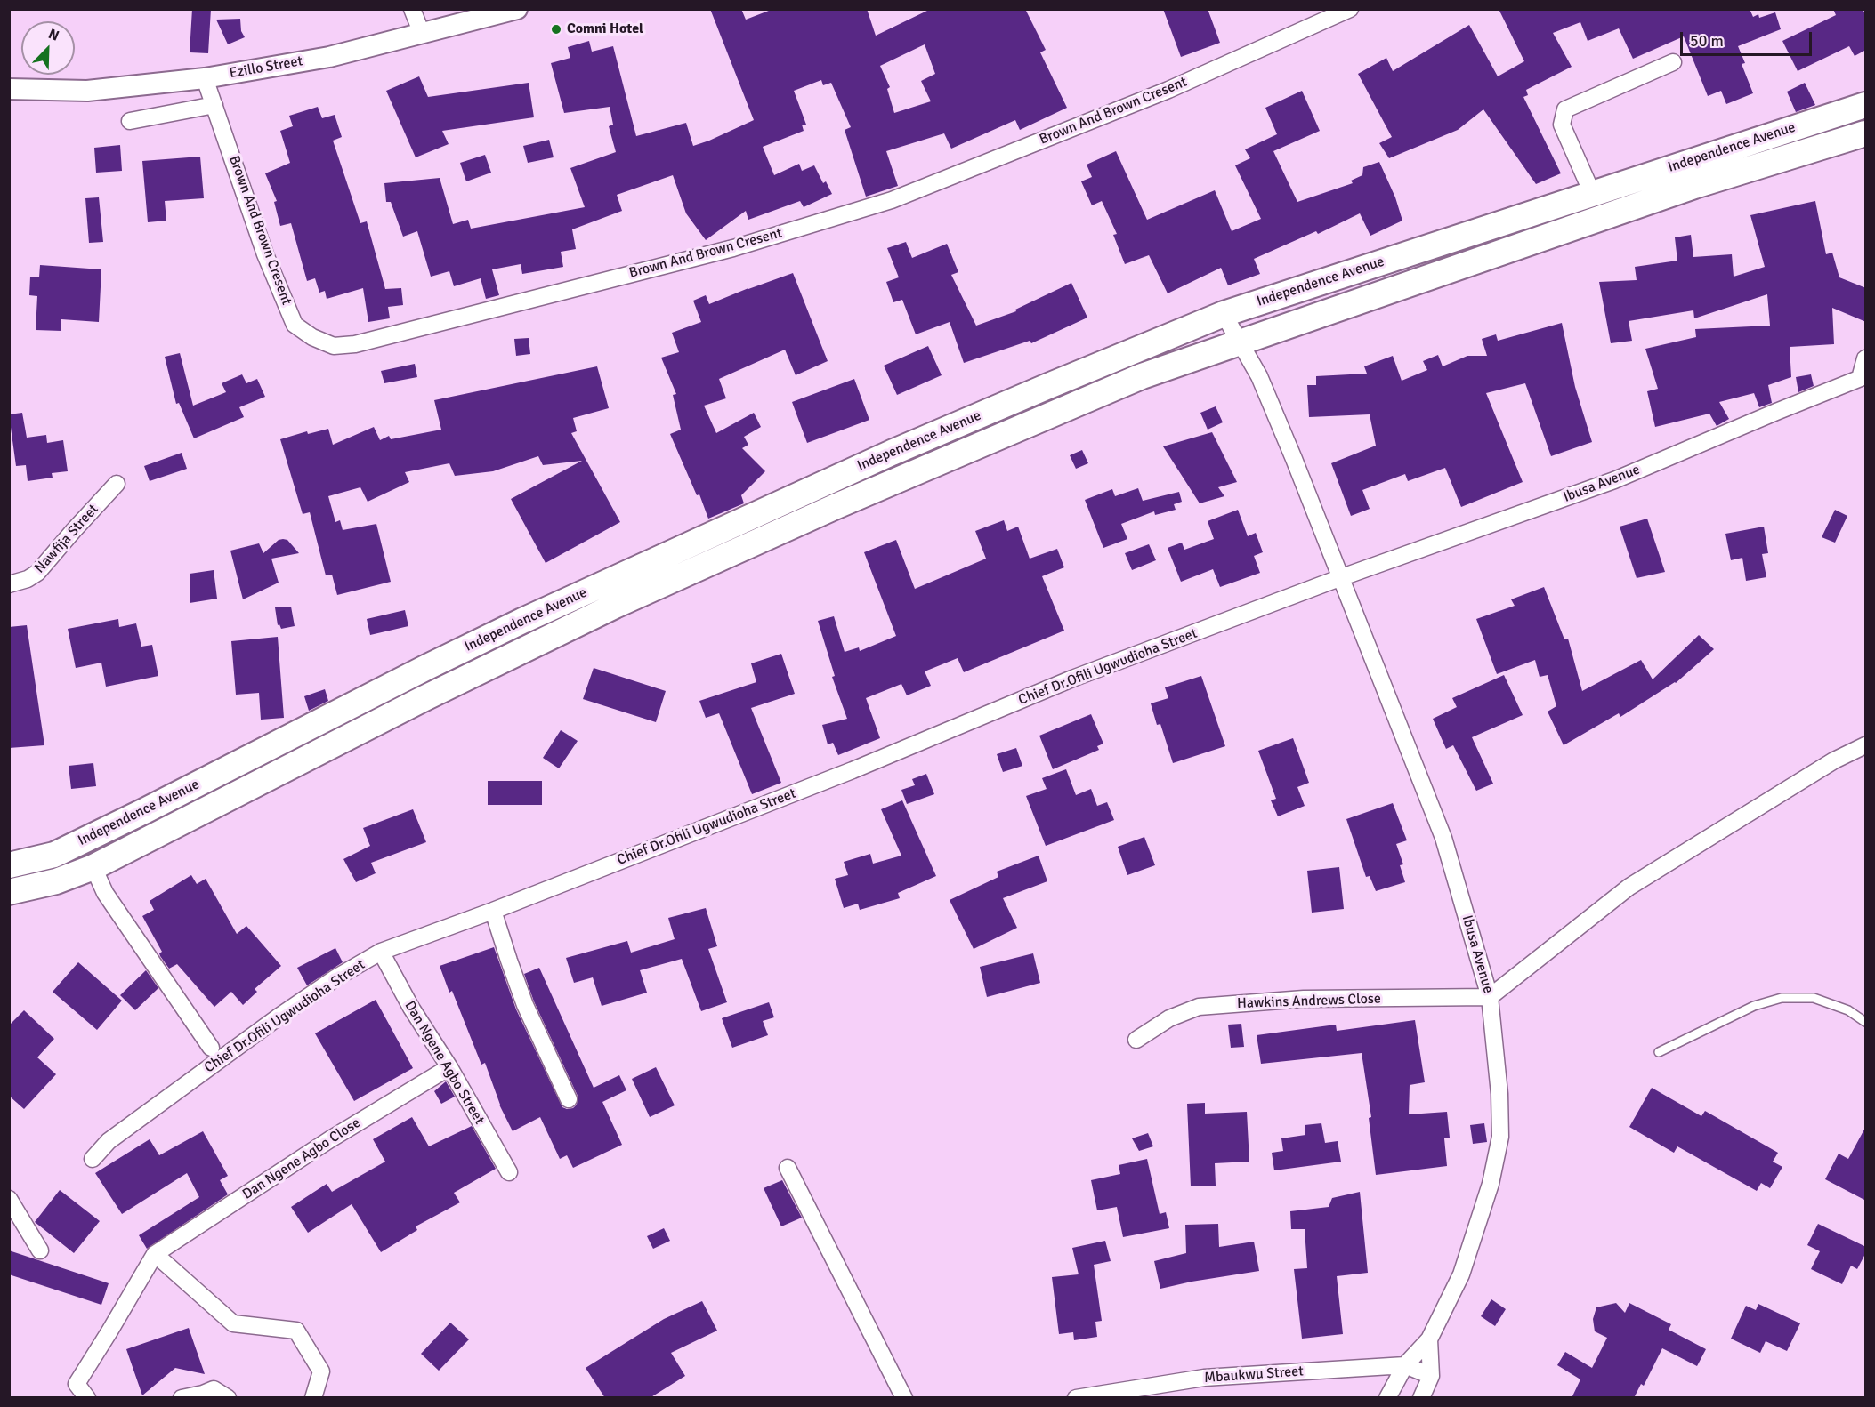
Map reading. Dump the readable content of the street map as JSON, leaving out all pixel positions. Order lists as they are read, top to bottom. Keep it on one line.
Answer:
{"streets":{"main road":["Independence Avenue"],"street":["Ezillo Street","Brown And Brown Cresent","Ibusa Avenue","Nawfija Street","Chief Dr.Ofili Ugwudioha Street","Hawkins Andrews Close","Dan Ngene Agbo Street","Dan Ngene Agbo Close","Mbaukwu Street"]},"crossings":[["Ezillo Street","Brown And Brown Cresent"],["Independence Avenue","Ibusa Avenue"],["Ibusa Avenue","Chief Dr.Ofili Ugwudioha Street"],["Ibusa Avenue","Hawkins Andrews Close"],["Ibusa Avenue","Mbaukwu Street"],["Chief Dr.Ofili Ugwudioha Street","Dan Ngene Agbo Street"],["Dan Ngene Agbo Street","Dan Ngene Agbo Close"]],"places":["Comni Hotel"],"scale_bar":"50 m","north":"top right"}
